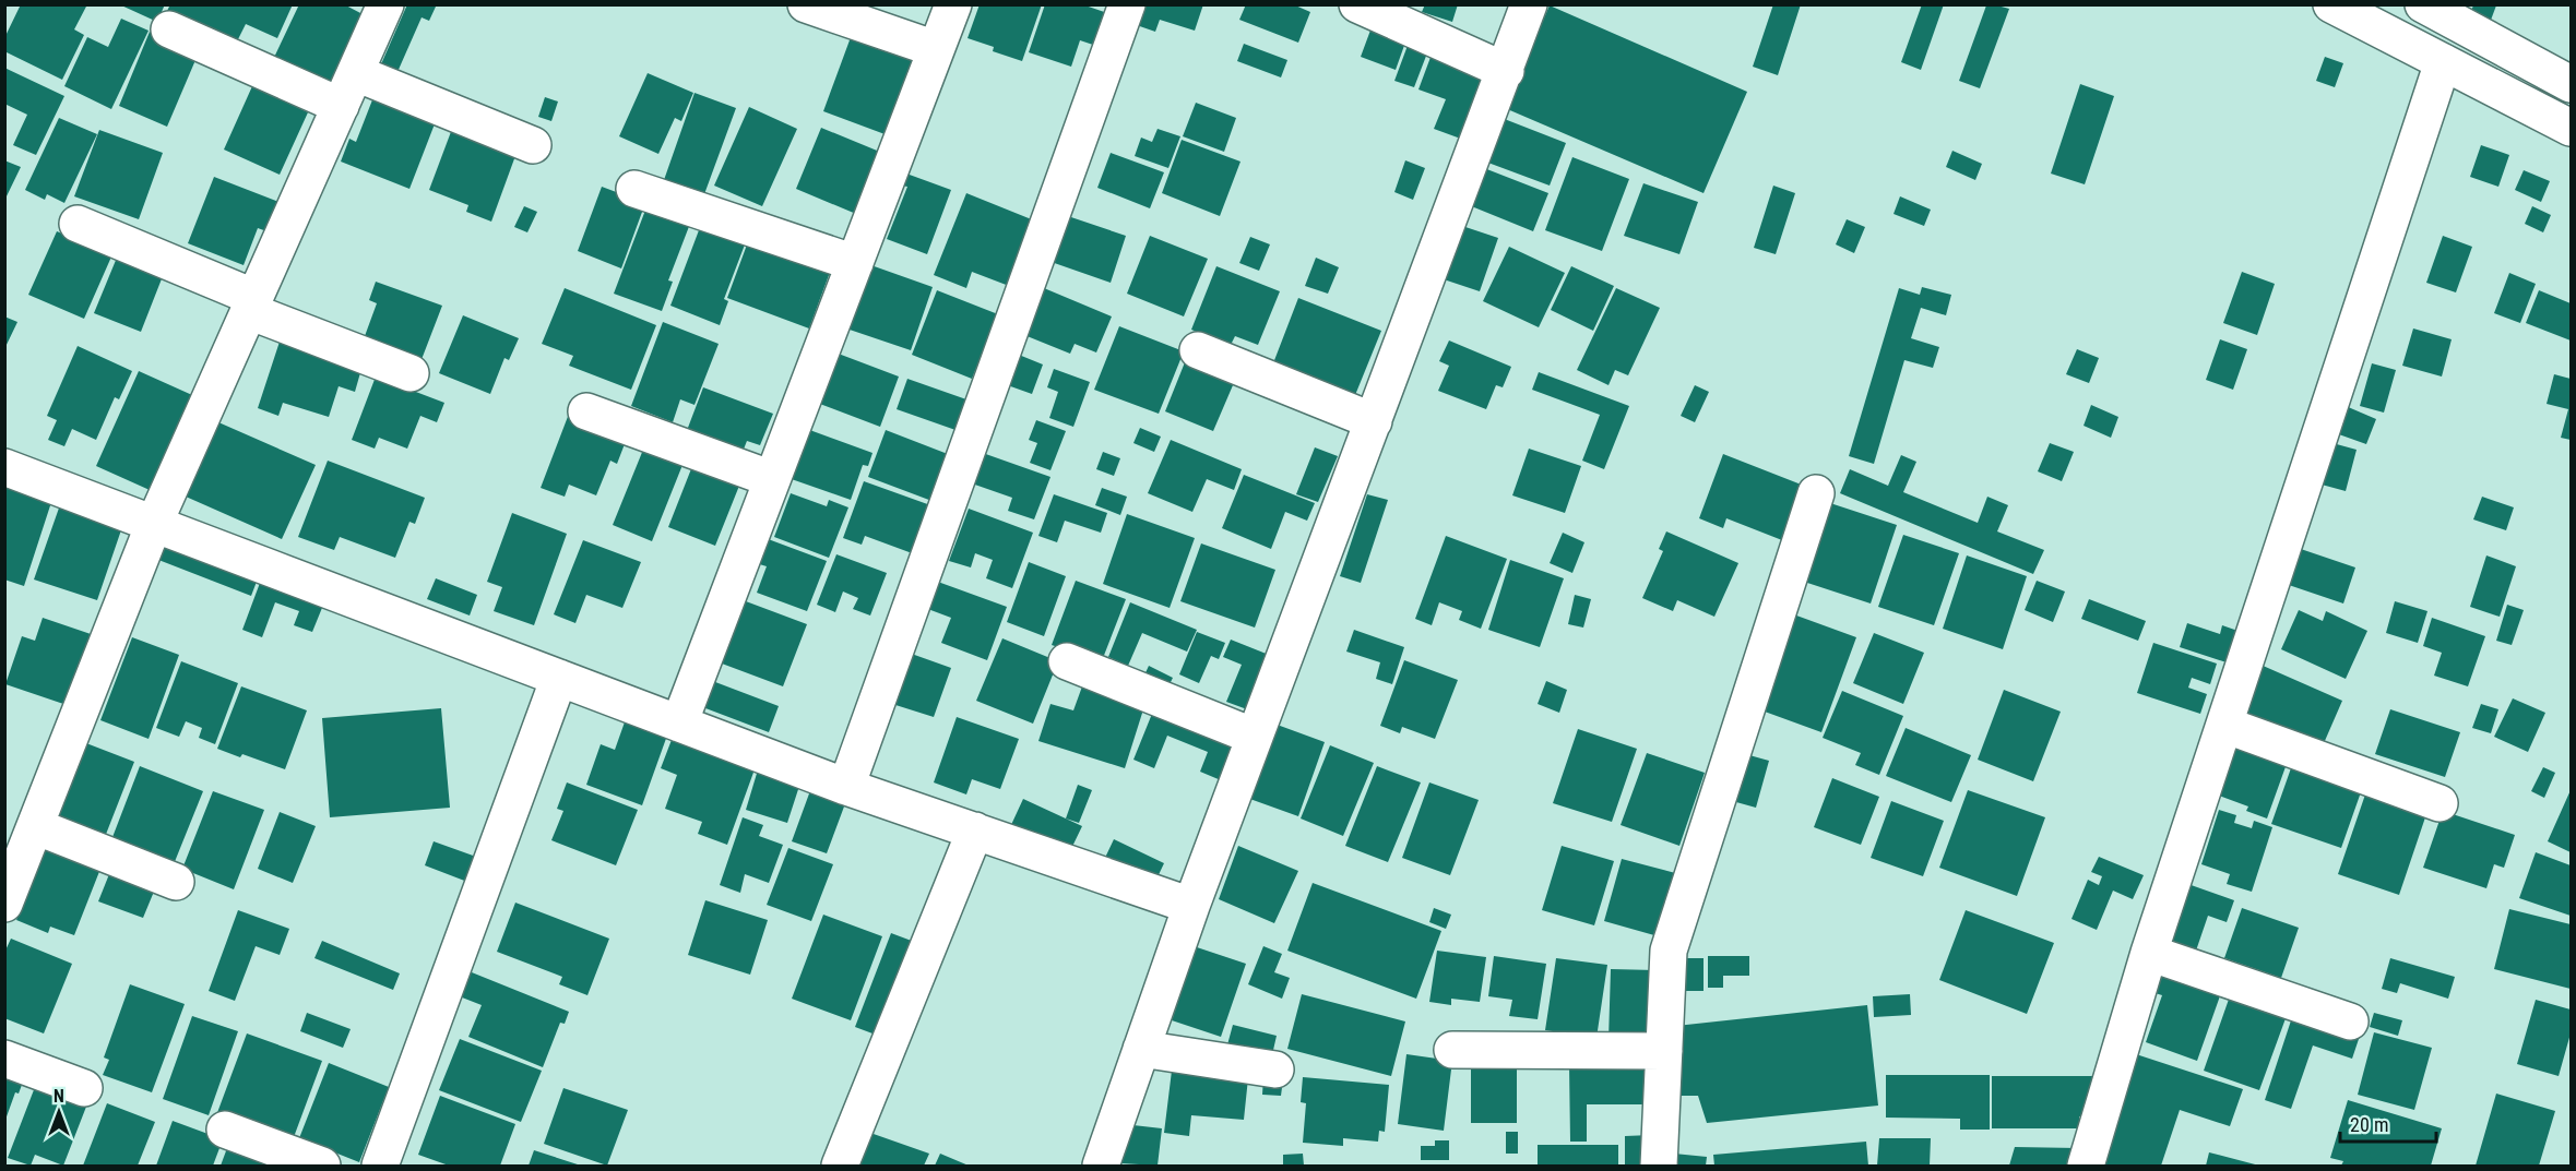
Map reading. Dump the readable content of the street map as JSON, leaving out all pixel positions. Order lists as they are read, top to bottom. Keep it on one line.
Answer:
{"scale_bar":"20 m","north":"top"}
